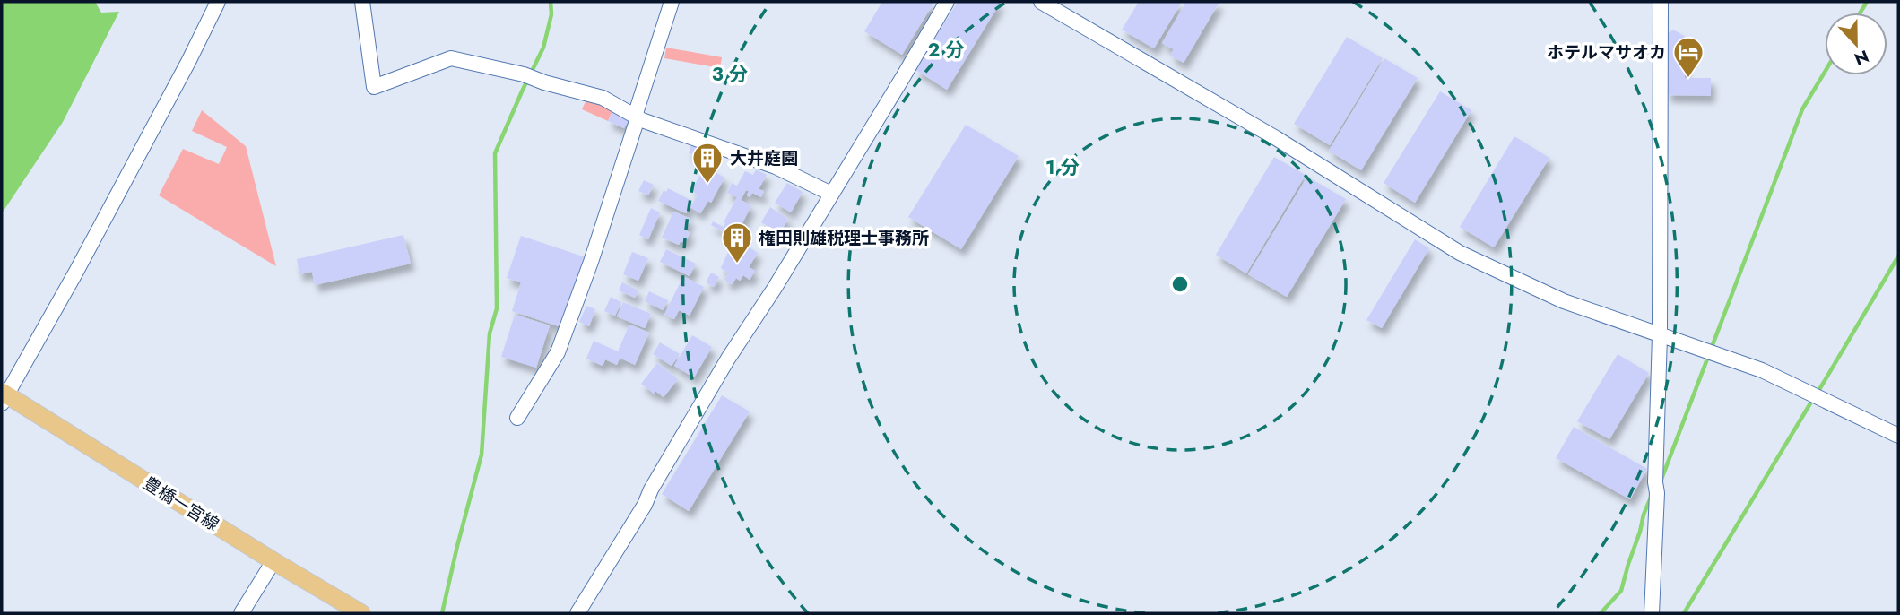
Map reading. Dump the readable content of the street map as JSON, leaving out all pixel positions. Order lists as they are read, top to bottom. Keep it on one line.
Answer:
{"streets":{"main road":["豊橋一宮線"]},"places":{"hotel":["ホテルマサオカ"],"building":["大井庭園","権田則雄税理士事務所"]},"north":"bottom","rings":["2 分","3 分","1 分"]}
